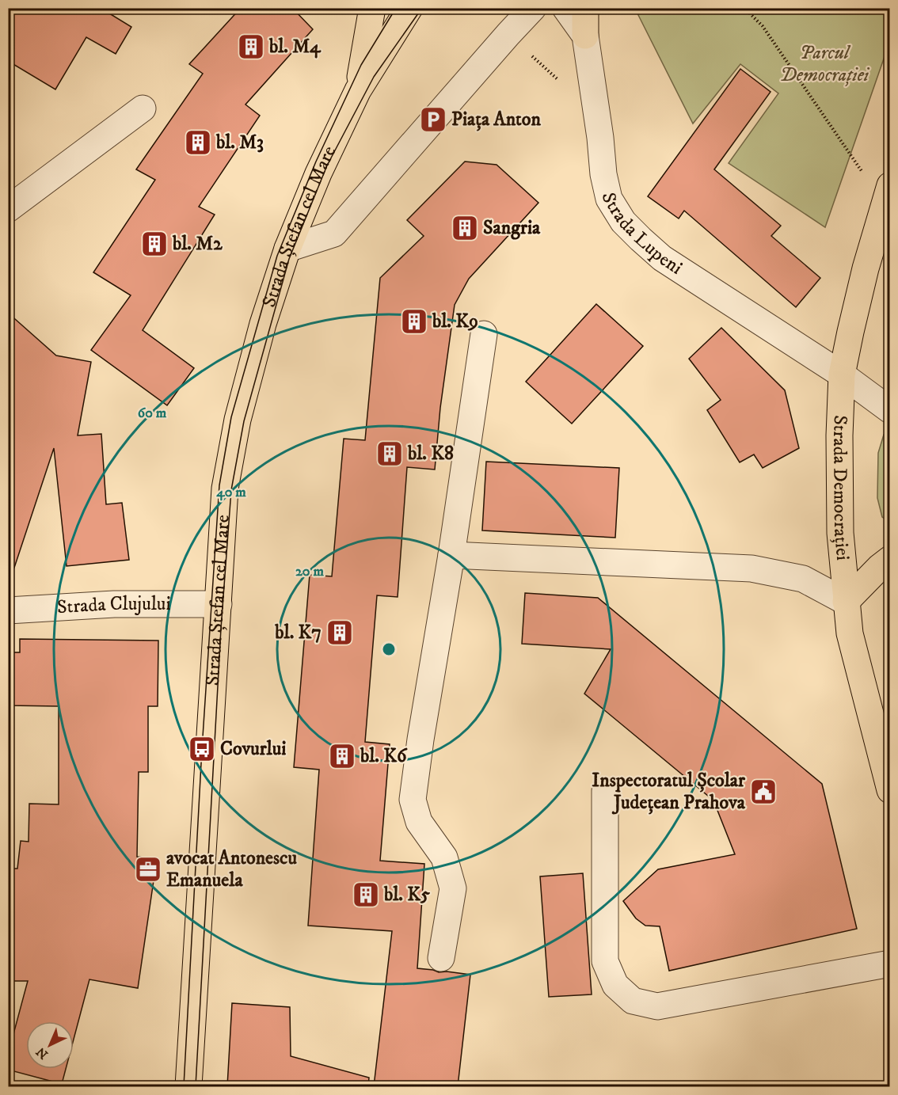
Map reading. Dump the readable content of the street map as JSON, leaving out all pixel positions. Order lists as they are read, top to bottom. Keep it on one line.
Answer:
{"streets":{"main road":["Strada Ștefan cel Mare","Strada Democrației"],"street":["Strada Lupeni","Strada Clujului"]},"crossings":[["Strada Ștefan cel Mare","Strada Clujului"],["Strada Lupeni","Strada Democrației"]],"parks":["Parcul Democrației"],"places":{"building":["bl. M4","bl. M3","Sangria","bl. M2","bl. K9","bl. K8","bl. K7","bl. K6","bl. K5"],"parking":["Piaţa Anton"],"bus stop":["Covurlui"],"public building":["Inspectoratul Școlar Județean Prahova"],"office":["avocat Antonescu Emanuela"]},"north":"bottom left","rings":["60 m","40 m","20 m"]}
